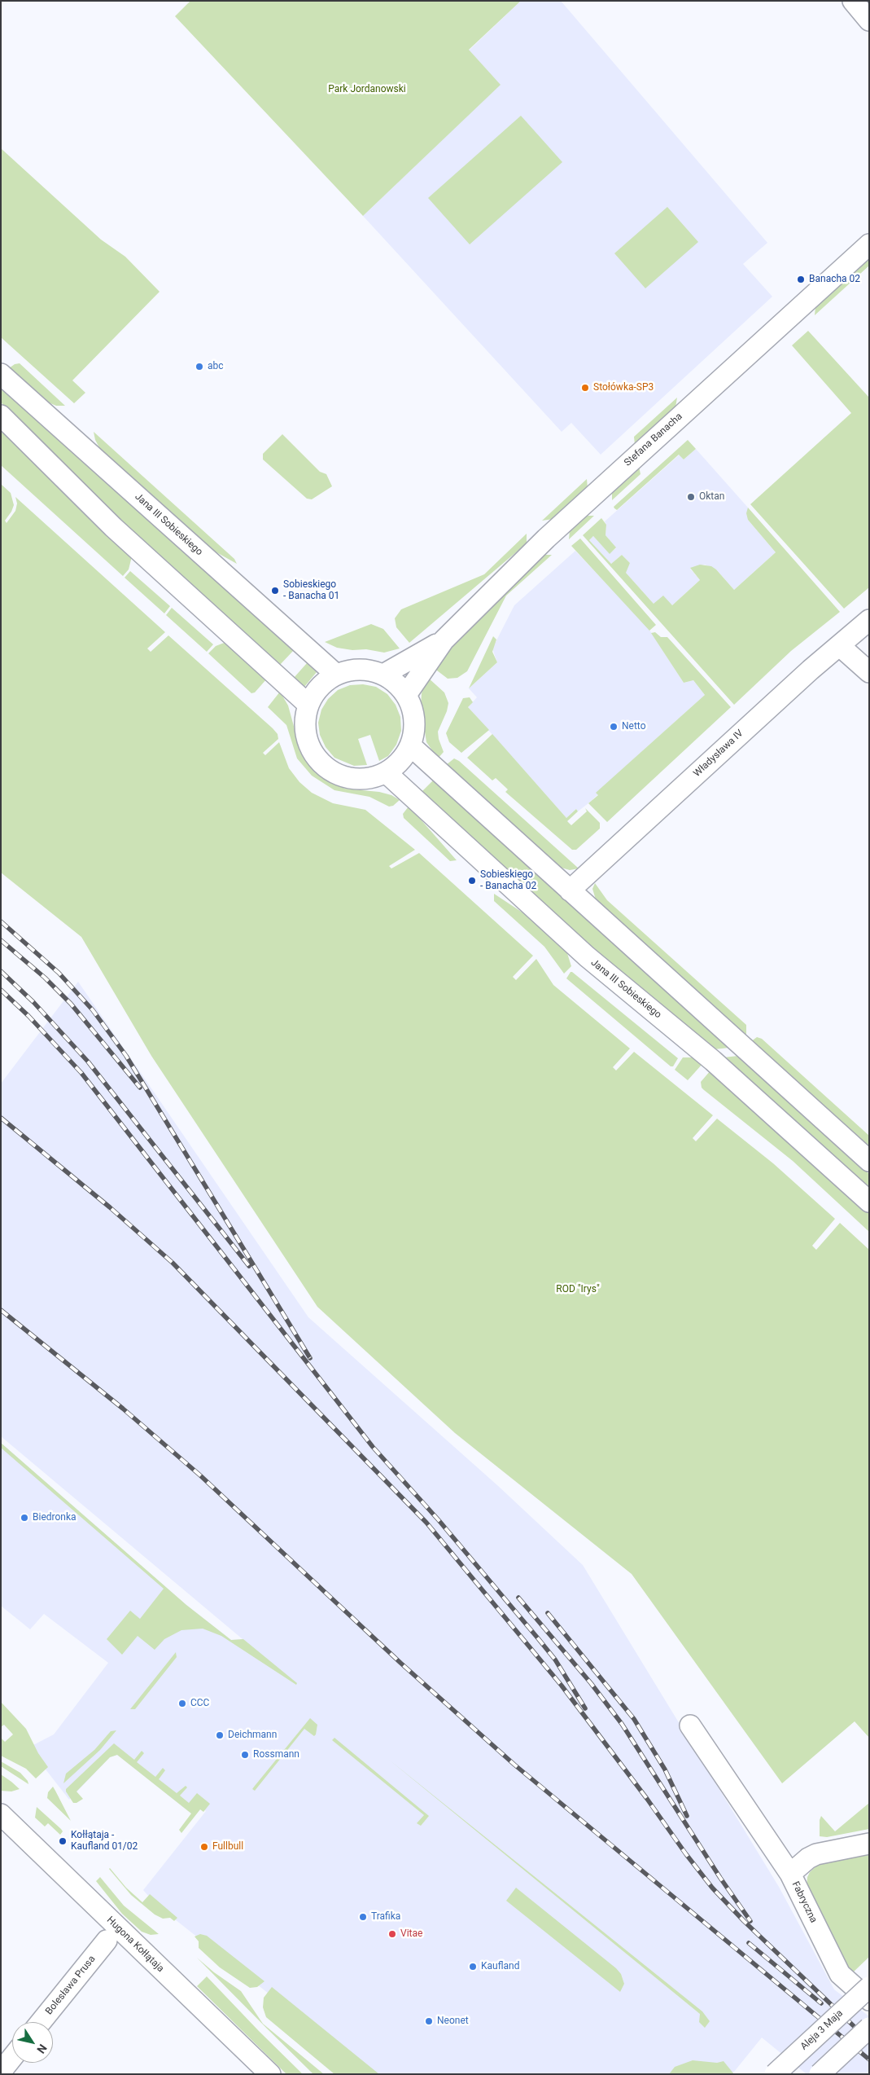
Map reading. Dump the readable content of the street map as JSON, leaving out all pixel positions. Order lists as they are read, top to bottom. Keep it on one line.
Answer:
{"streets":{"street":["Stefana Banacha","Jana III Sobieskiego","Władysława IV","Fabryczna","Hugona Kołłątaja","Bolesława Prusa","Aleja 3 Maja"]},"crossings":[["Stefana Banacha","Jana III Sobieskiego"]],"parks":["Park Jordanowski","ROD \"Irys\""],"places":["Banacha 02","abc","Stołówka-SP3","Oktan","Sobieskiego - Banacha 01","Netto","Sobieskiego - Banacha 02","Biedronka","CCC","Deichmann","Rossmann","Kołłątaja - Kaufland 01/02","Fullbull","Trafika","Vitae","Kaufland","Neonet"],"north":"bottom right"}
